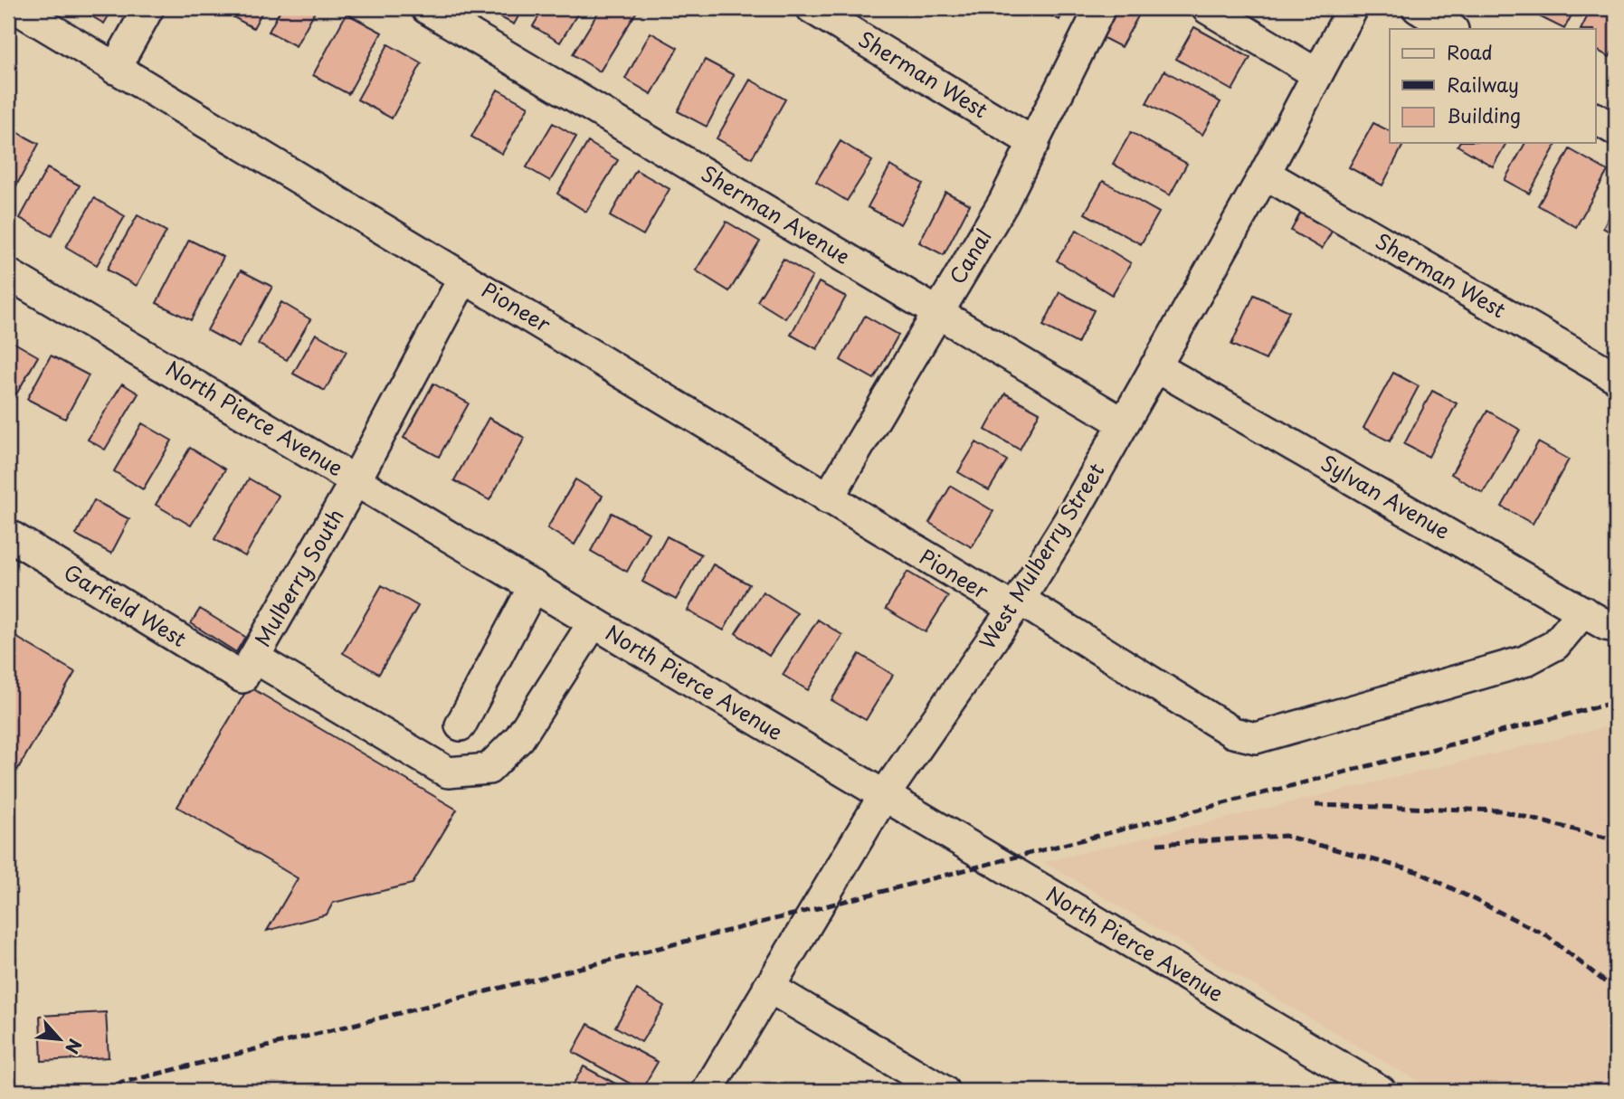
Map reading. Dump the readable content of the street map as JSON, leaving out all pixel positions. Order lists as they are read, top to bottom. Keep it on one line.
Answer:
{"streets":{"street":["Sherman West","Sherman Avenue","Canal","Pioneer","North Pierce Avenue","Sylvan Avenue","West Mulberry Street","Mulberry South","Garfield West"]},"crossings":[["Sherman West","Canal"],["Sherman West","West Mulberry Street"],["Sherman Avenue","Canal"],["Sherman Avenue","West Mulberry Street"],["Canal","Pioneer"],["Pioneer","Sylvan Avenue"],["Pioneer","West Mulberry Street"],["Pioneer","Mulberry South"],["North Pierce Avenue","West Mulberry Street"],["North Pierce Avenue","Mulberry South"],["North Pierce Avenue","Garfield West"],["Sylvan Avenue","West Mulberry Street"],["Mulberry South","Garfield West"]],"legend":["Road","Railway","Building"],"north":"bottom right"}
